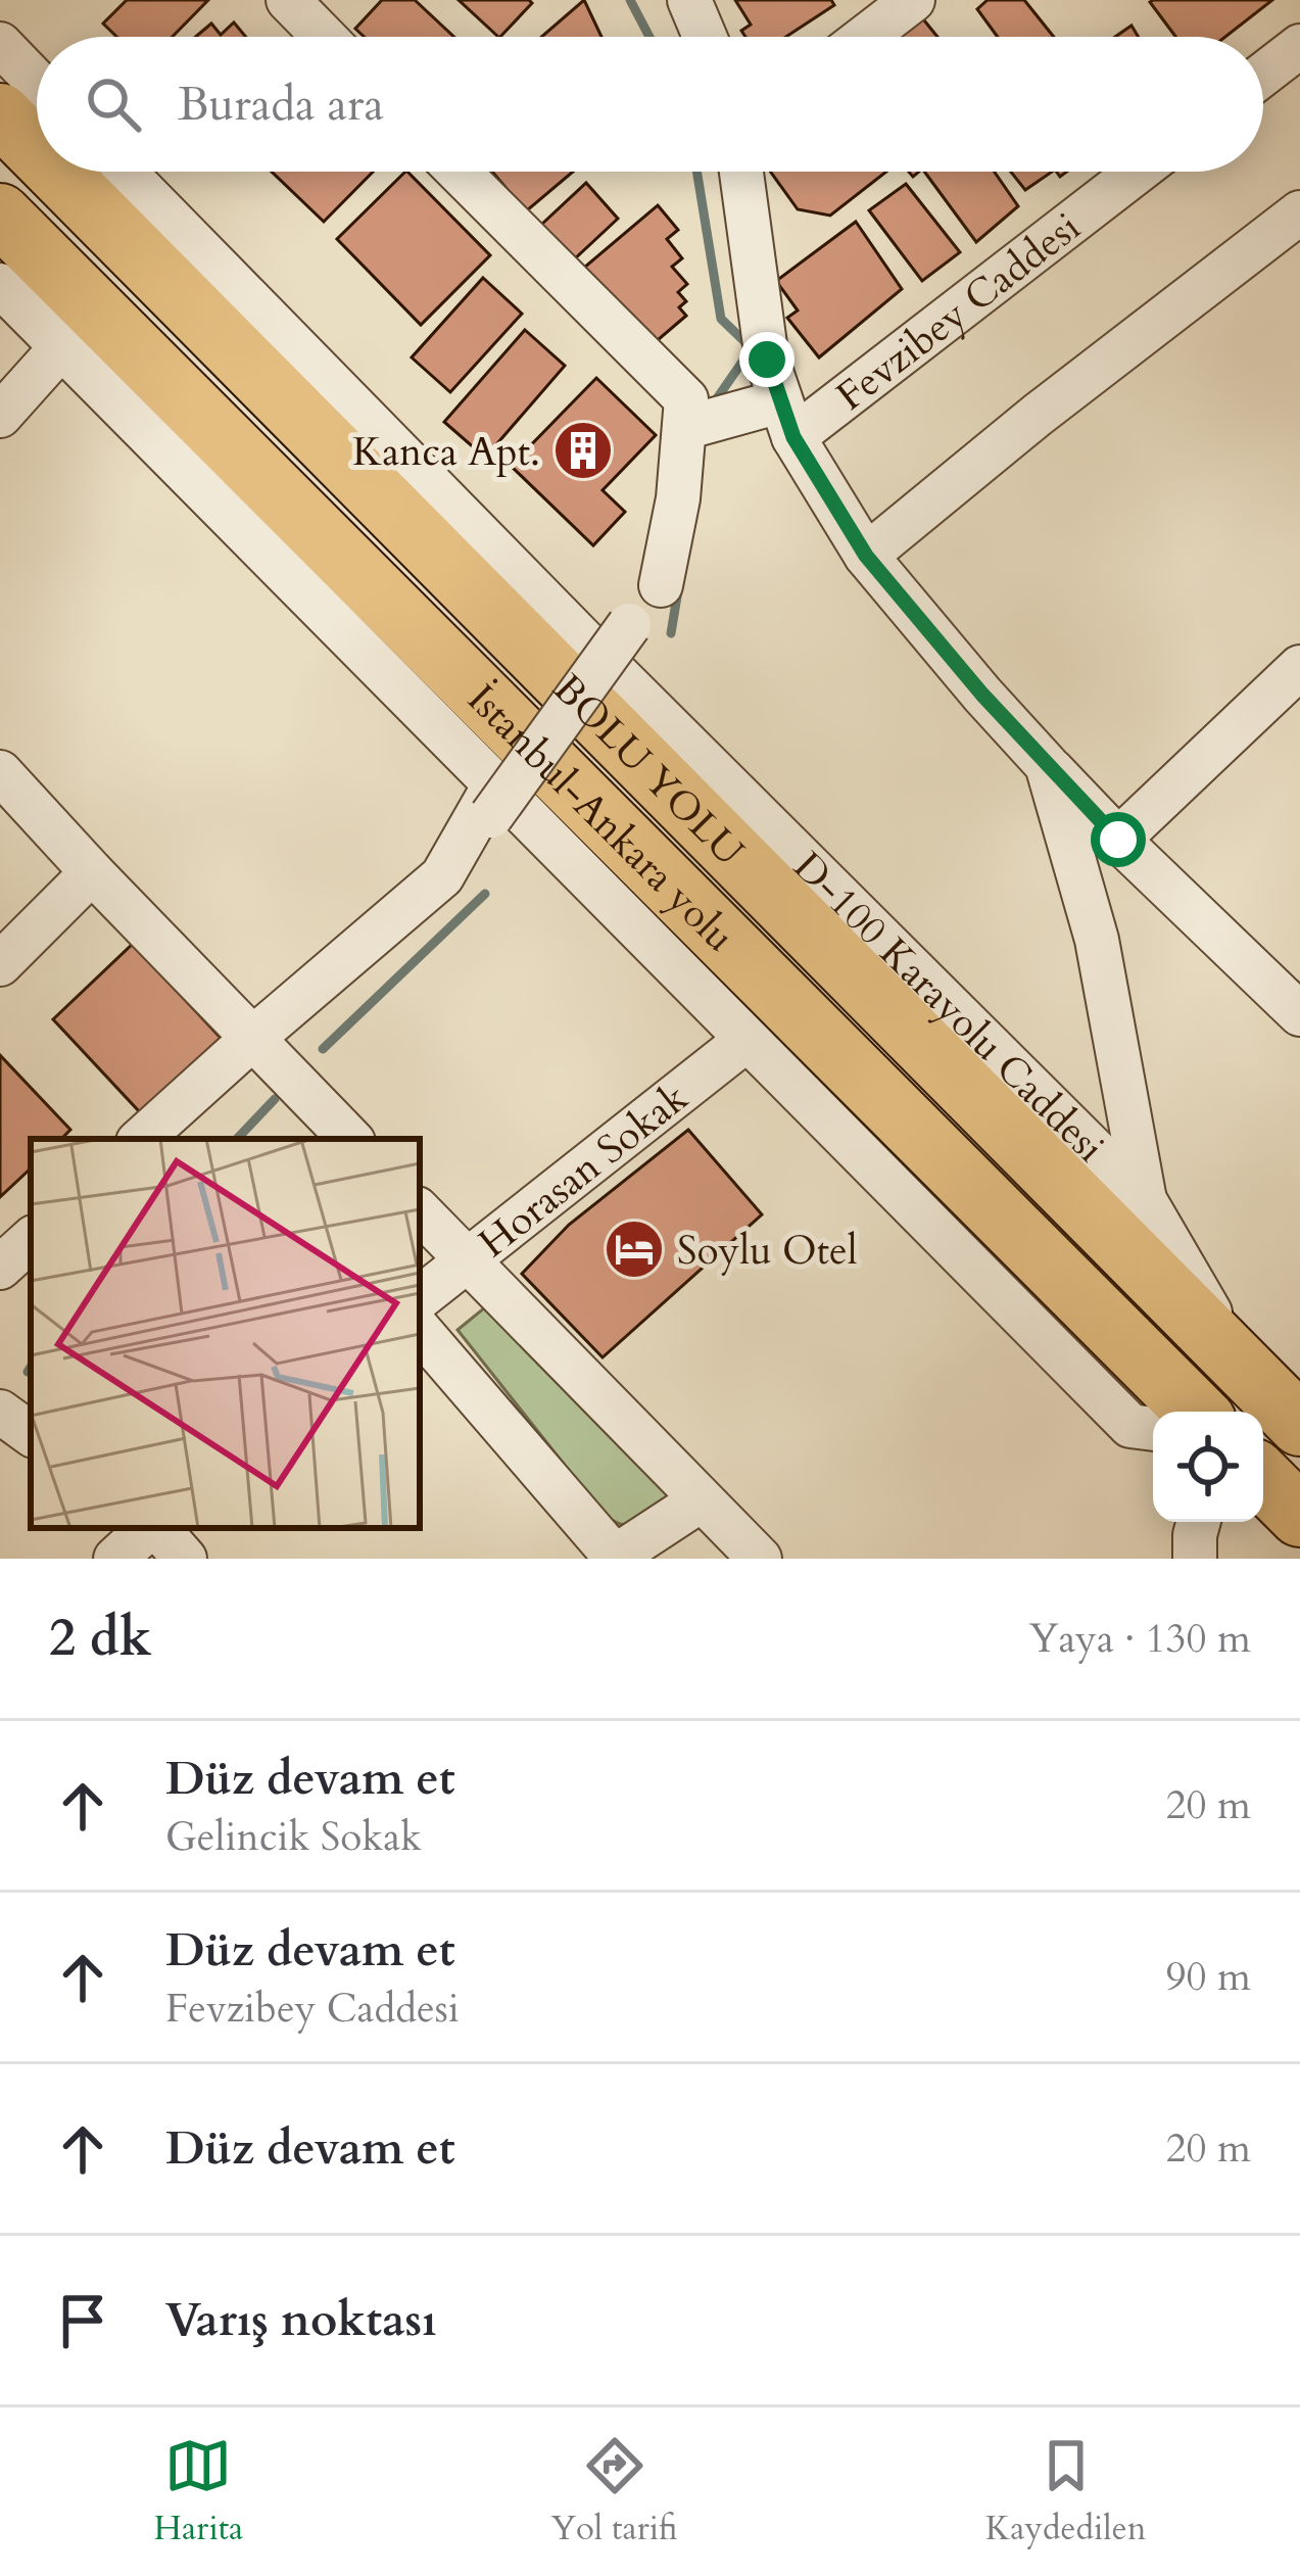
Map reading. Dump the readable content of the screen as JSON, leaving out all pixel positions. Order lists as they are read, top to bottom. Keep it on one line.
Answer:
{"streets":{"highway":["BOLU YOLU","İstanbul-Ankara yolu"],"street":["Fevzibey Caddesi","D-100 Karayolu Caddesi","Horasan Sokak"]},"crossings":[["BOLU YOLU","D-100 Karayolu Caddesi"]],"places":{"building":["Kanca Apt."],"hotel":["Soylu Otel"]},"page":{"search":"Burada ara","heading":["2 dk","Yaya · 130 m"],"list":[["Düz devam et","Gelincik Sokak","20 m"],["Düz devam et","Fevzibey Caddesi","90 m"],["Düz devam et","20 m"],"Varış noktası"],"nav":["Harita","Yol tarifi","Kaydedilen"]}}
